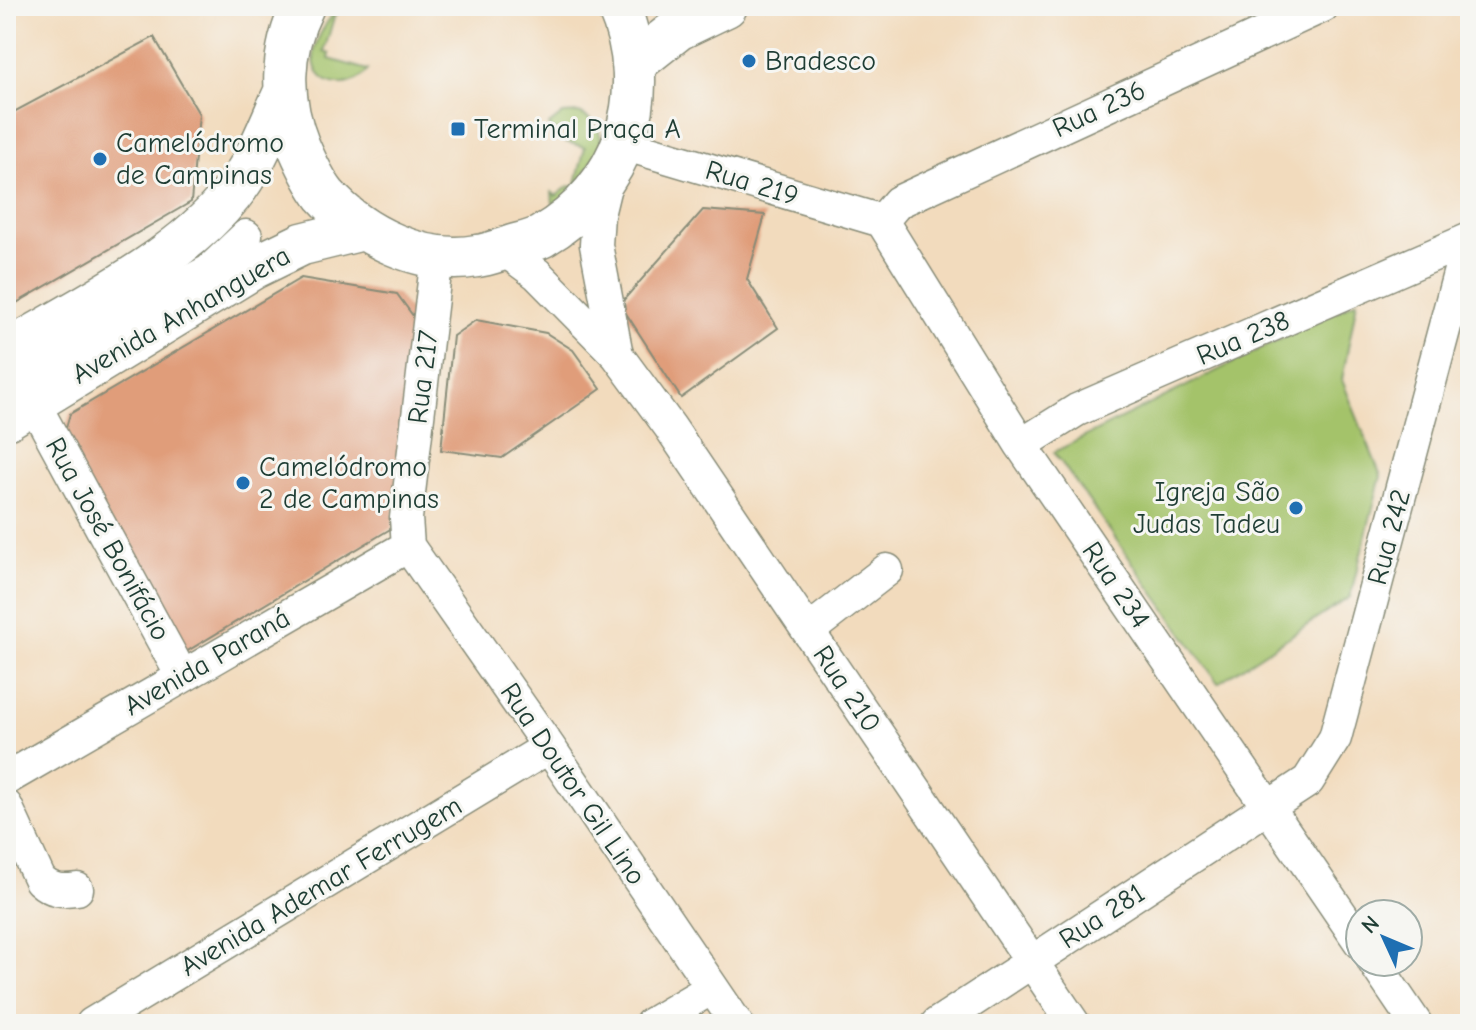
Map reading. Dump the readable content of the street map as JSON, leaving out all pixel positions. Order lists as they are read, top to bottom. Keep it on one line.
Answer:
{"streets":{"main road":["Avenida Anhanguera"],"street":["Rua 236","Rua 219","Rua 238","Rua 217","Rua 242","Rua José Bonifácio","Rua 234","Avenida Paraná","Rua 210","Rua Doutor Gil Lino","Avenida Ademar Ferrugem","Rua 281"]},"crossings":[["Rua 236","Rua 219"],["Rua 236","Rua 234"],["Rua 219","Rua 234"],["Rua 219","Rua 210"],["Avenida Anhanguera","Rua José Bonifácio"],["Rua 238","Rua 242"],["Rua 238","Rua 234"],["Rua 217","Avenida Paraná"],["Rua 217","Rua Doutor Gil Lino"],["Rua 242","Rua 234"],["Rua 242","Rua 281"],["Rua José Bonifácio","Avenida Paraná"],["Rua 234","Rua 281"],["Avenida Paraná","Rua Doutor Gil Lino"],["Rua 210","Rua 281"],["Rua Doutor Gil Lino","Avenida Ademar Ferrugem"]],"places":{"other":["Bradesco","Camelódromo de Campinas","Camelódromo 2 de Campinas","Igreja São Judas Tadeu"],"transit":["Terminal Praça A"]},"north":"top left"}
